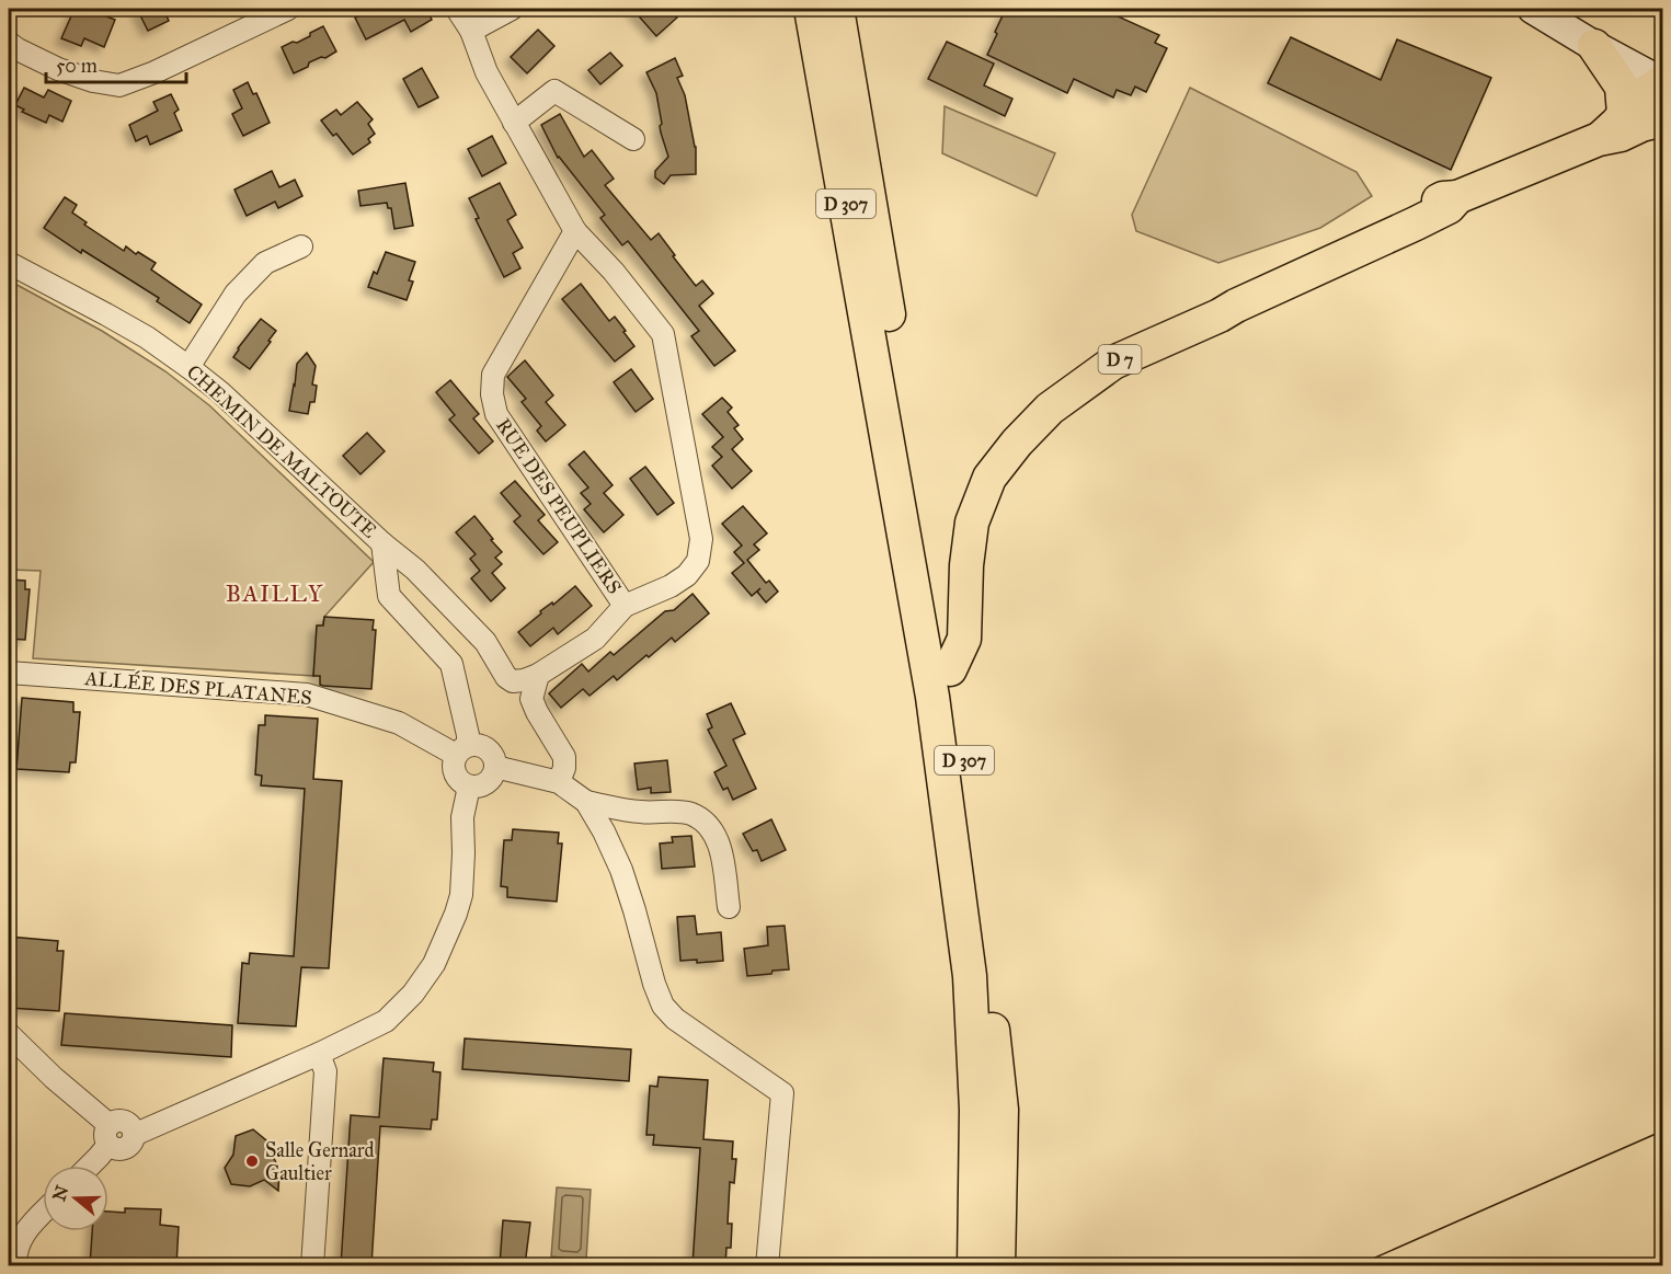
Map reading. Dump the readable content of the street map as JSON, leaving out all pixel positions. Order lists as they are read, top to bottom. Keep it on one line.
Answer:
{"streets":{"main road":["D 307","D 7"],"street":["CHEMIN DE MALTOUTE","RUE DES PEUPLIERS","ALLÉE DES PLATANES"]},"crossings":[["D 307","D 7"],["CHEMIN DE MALTOUTE","ALLÉE DES PLATANES"]],"districts":["BAILLY"],"places":["Salle Gernard Gaultier"],"scale_bar":"50 m","north":"left"}
